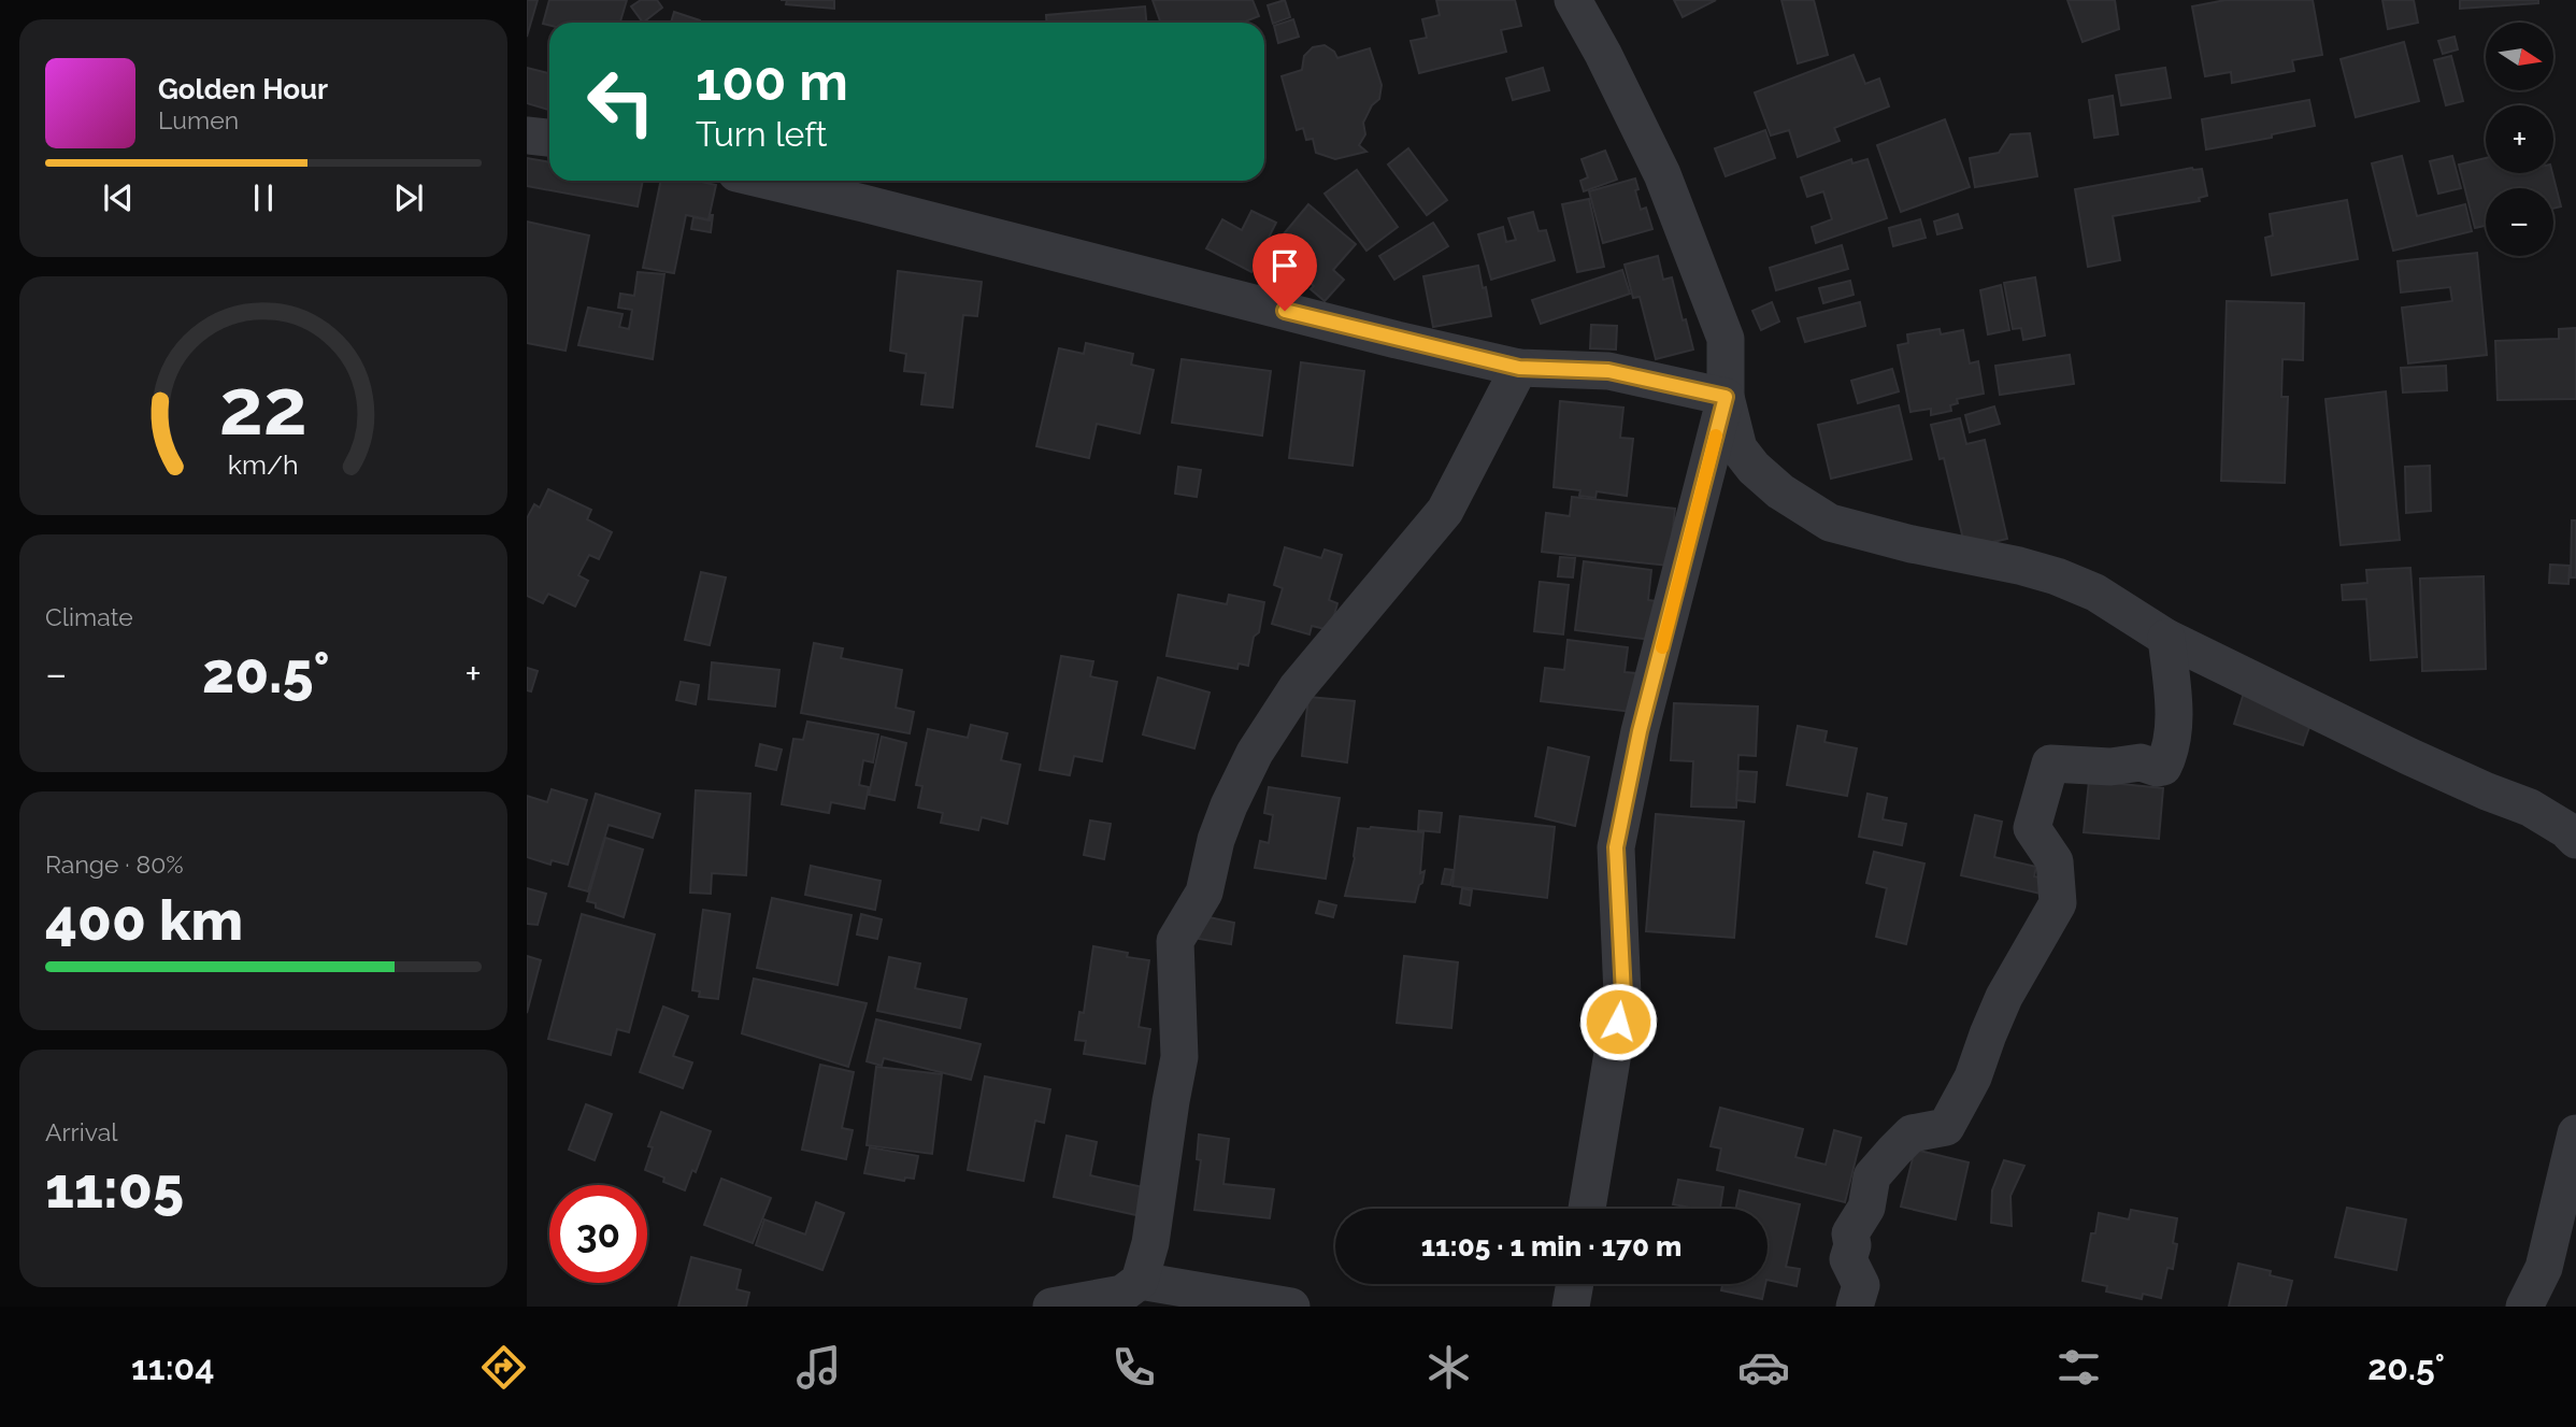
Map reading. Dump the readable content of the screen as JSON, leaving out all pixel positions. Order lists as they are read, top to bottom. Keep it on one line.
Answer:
{"north":"right","page":{"map_buttons":["+","−"],"turn":["100 m","Turn left"],"song":["Golden Hour","Lumen"],"tile":["Climate",["Range · 80%","400 km"],["Arrival","11:05"]],"heat":["−","20.5°","+"],"limit":"30","trip":"11:05 · 1 min · 170 m","tabs":["11:04","20.5°"],"gauge":["22","km/h"]}}
